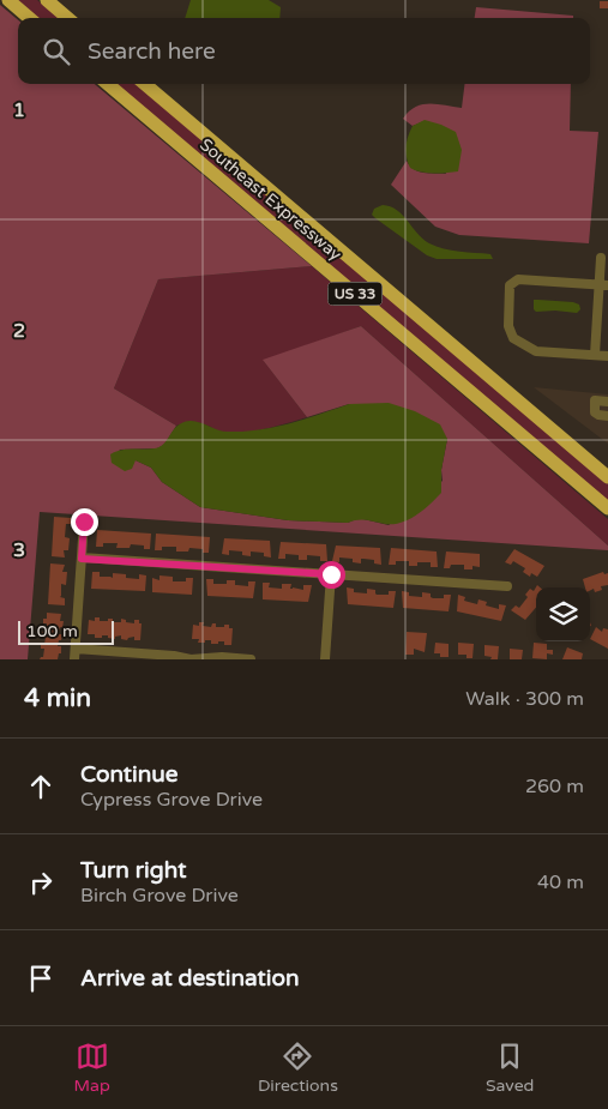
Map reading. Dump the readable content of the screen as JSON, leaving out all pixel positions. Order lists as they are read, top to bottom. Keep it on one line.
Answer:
{"streets":{"highway":["Southeast Expressway","US 33"]},"scale_bar":"100 m","page":{"search":"Search here","scale":"100 m","heading":["4 min","Walk · 300 m"],"list":[["Continue","Cypress Grove Drive","260 m"],["Turn right","Birch Grove Drive","40 m"],"Arrive at destination"],"nav":["Map","Directions","Saved"]},"grid":{"rows":["1","2","3"]}}
